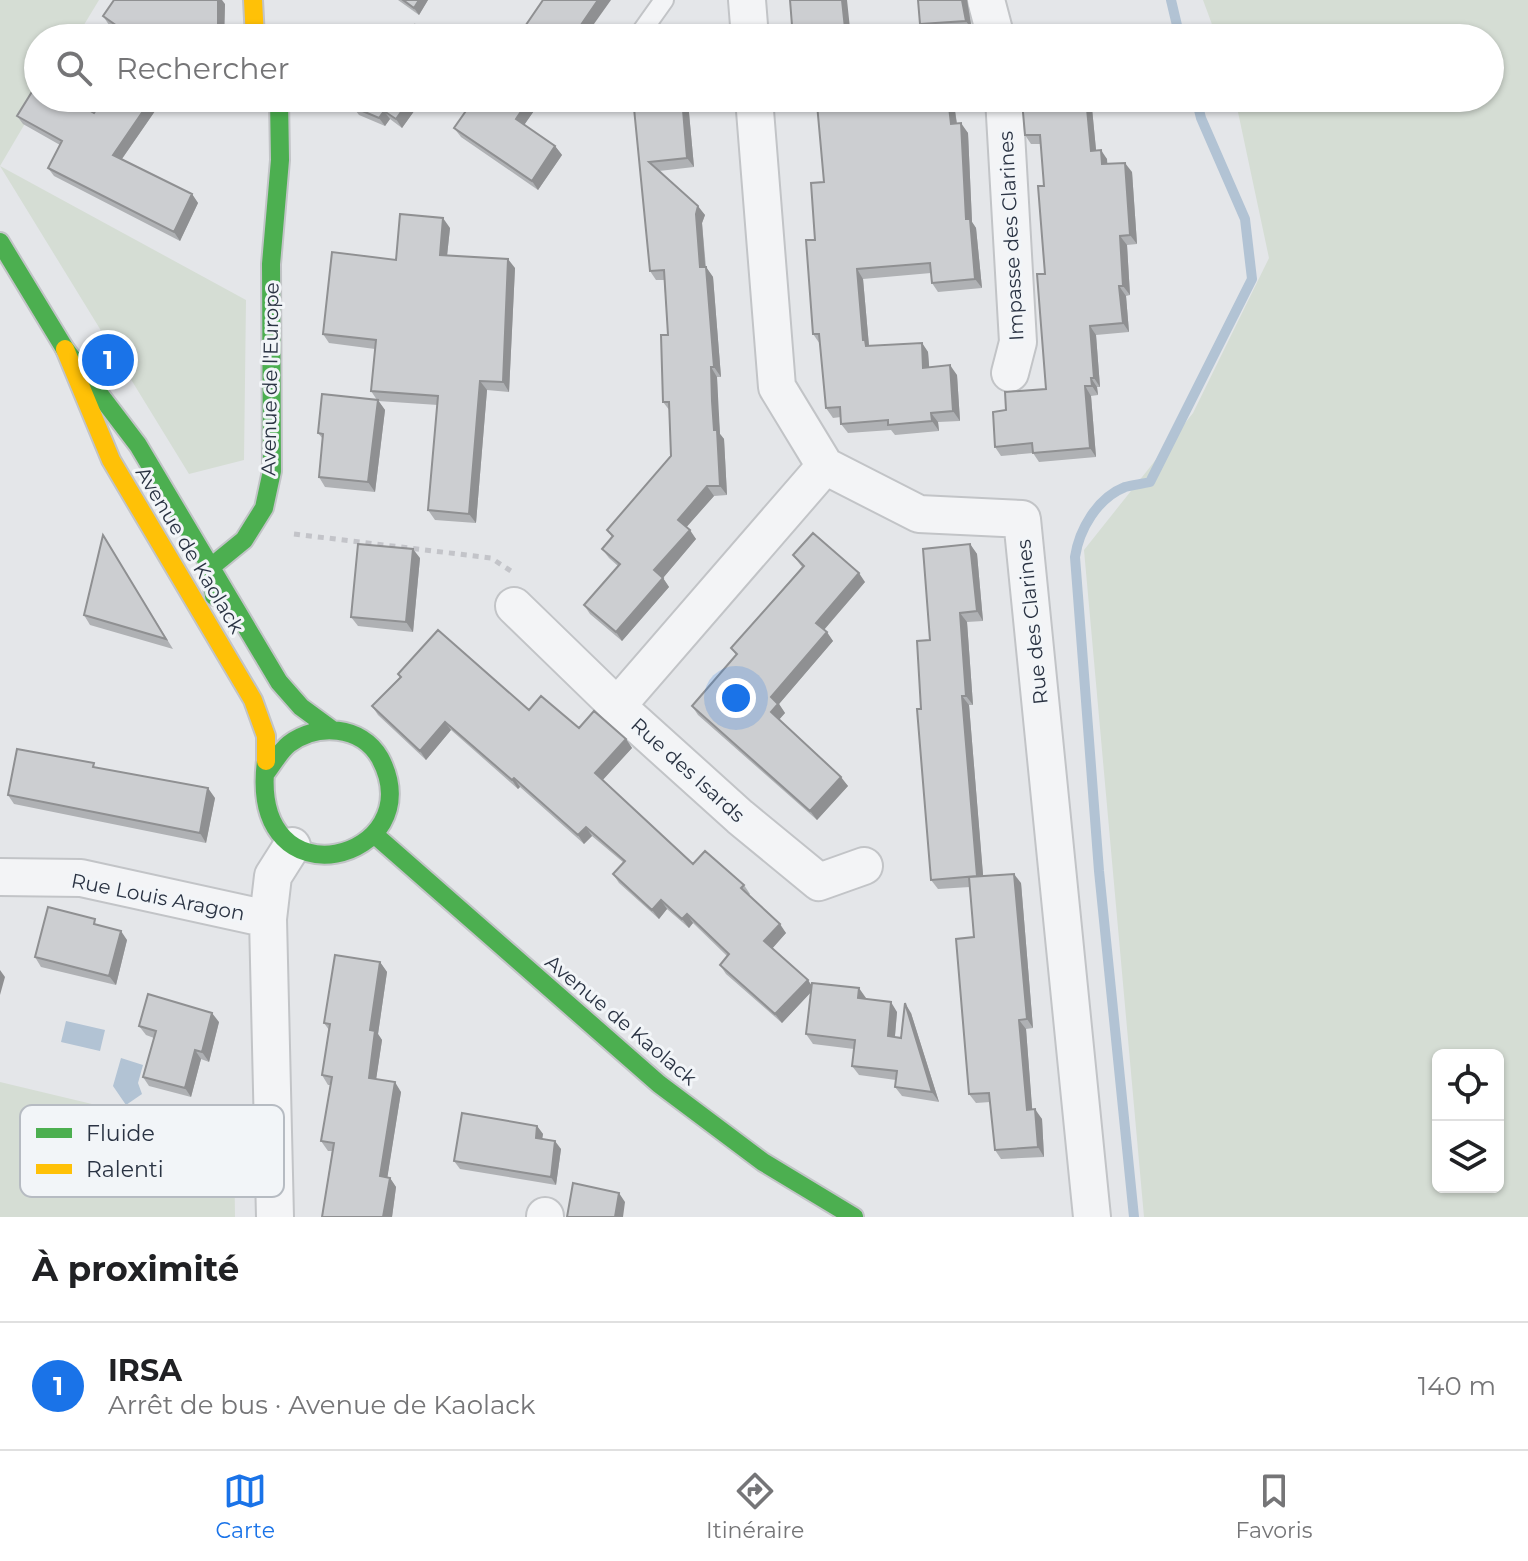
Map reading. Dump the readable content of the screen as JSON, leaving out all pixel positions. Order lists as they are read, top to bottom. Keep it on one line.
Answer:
{"streets":{"street":["Impasse des Clarines","Avenue de l'Europe","Avenue de Kaolack","Rue des Clarines","Rue des Isards","Rue Louis Aragon"]},"crossings":[["Avenue de l'Europe","Avenue de Kaolack"],["Rue des Clarines","Rue des Isards"]],"legend":["Fluide","Ralenti"],"page":{"search":"Rechercher","pins":"1","heading":"À proximité","list":[{"mark":"1","name":"IRSA","note":"Arrêt de bus · Avenue de Kaolack","value":"140 m"}],"nav":["Carte","Itinéraire","Favoris"]}}
